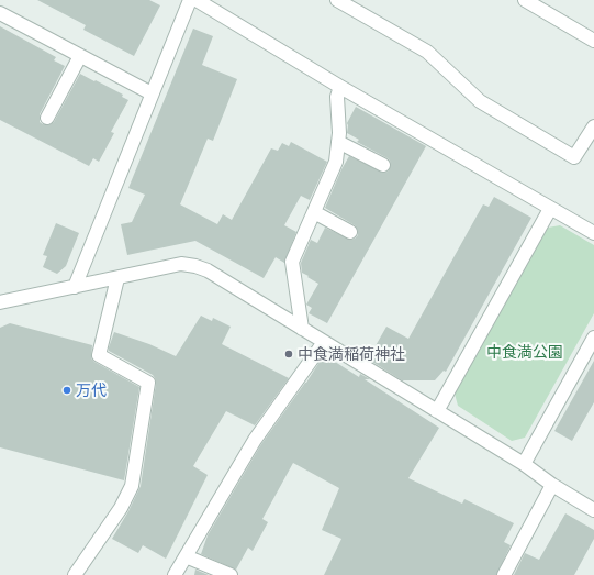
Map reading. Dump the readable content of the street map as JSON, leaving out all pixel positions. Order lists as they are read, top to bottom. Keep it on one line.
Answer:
{"parks":["中食満公園"],"places":["中食満稲荷神社","万代"]}
